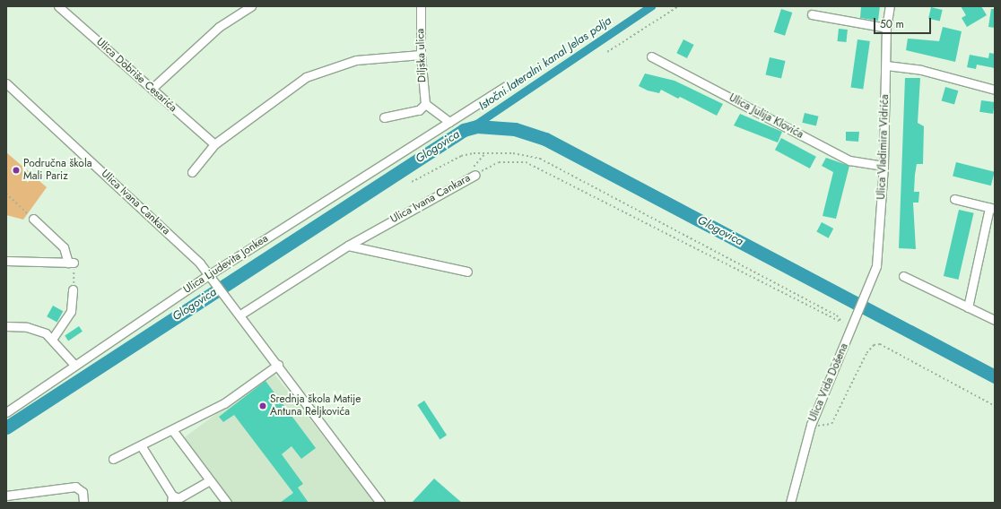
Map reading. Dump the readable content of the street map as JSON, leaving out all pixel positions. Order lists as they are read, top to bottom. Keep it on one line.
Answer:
{"streets":{"street":["Diljska ulica","Ulica Dobriše Cesarića","Ulica Julija Klovića","Ulica Vladimira Vidrića","Ulica Ivana Cankara","Ulica Ljudevita Jonkea","Ulica Vida Došena"]},"crossings":[["Ulica Julija Klovića","Ulica Vladimira Vidrića"],["Ulica Vladimira Vidrića","Ulica Vida Došena"],["Ulica Ivana Cankara","Ulica Ljudevita Jonkea"]],"water":["Istočni lateralni kanal Jelas polja","Glogovica"],"places":["Područna škola Mali Pariz","Srednja škola Matije Antuna Reljkovića"],"scale_bar":"50 m"}
